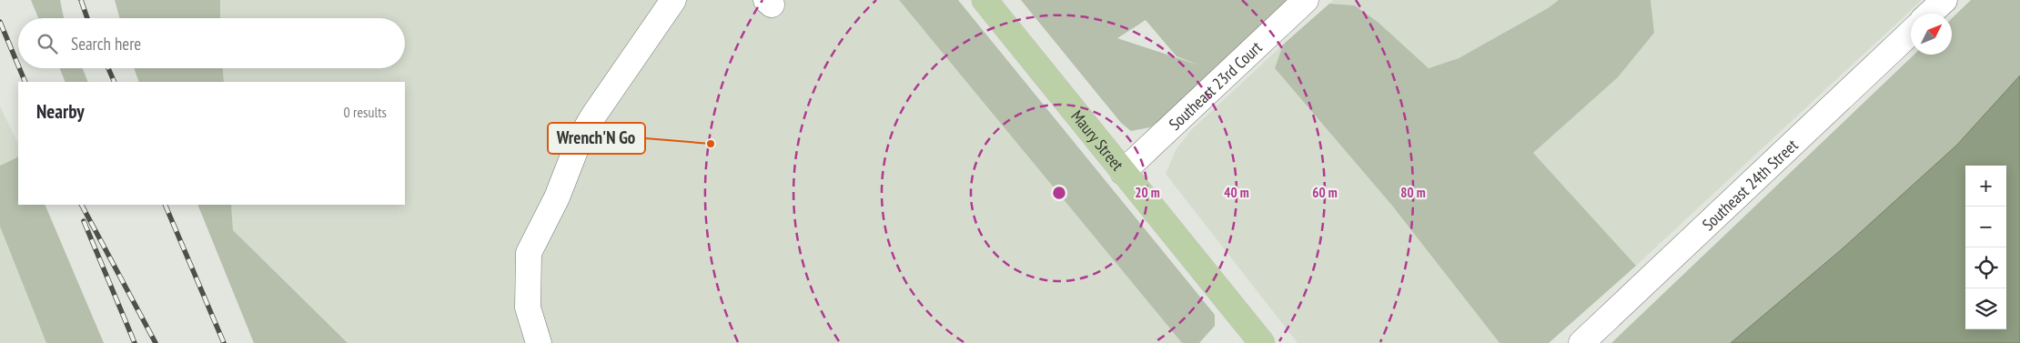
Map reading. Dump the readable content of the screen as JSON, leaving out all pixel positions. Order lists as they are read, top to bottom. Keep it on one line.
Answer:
{"streets":{"main road":["Maury Street"],"street":["Southeast 23rd Court","Southeast 24th Street"]},"crossings":[["Southeast 23rd Court","Maury Street"]],"places":["Wrench'N Go"],"north":"top right","page":{"search":"Search here","heading":["Nearby","0 results"],"map_buttons":["+","−"]},"rings":["20 m","40 m","60 m","80 m"]}
